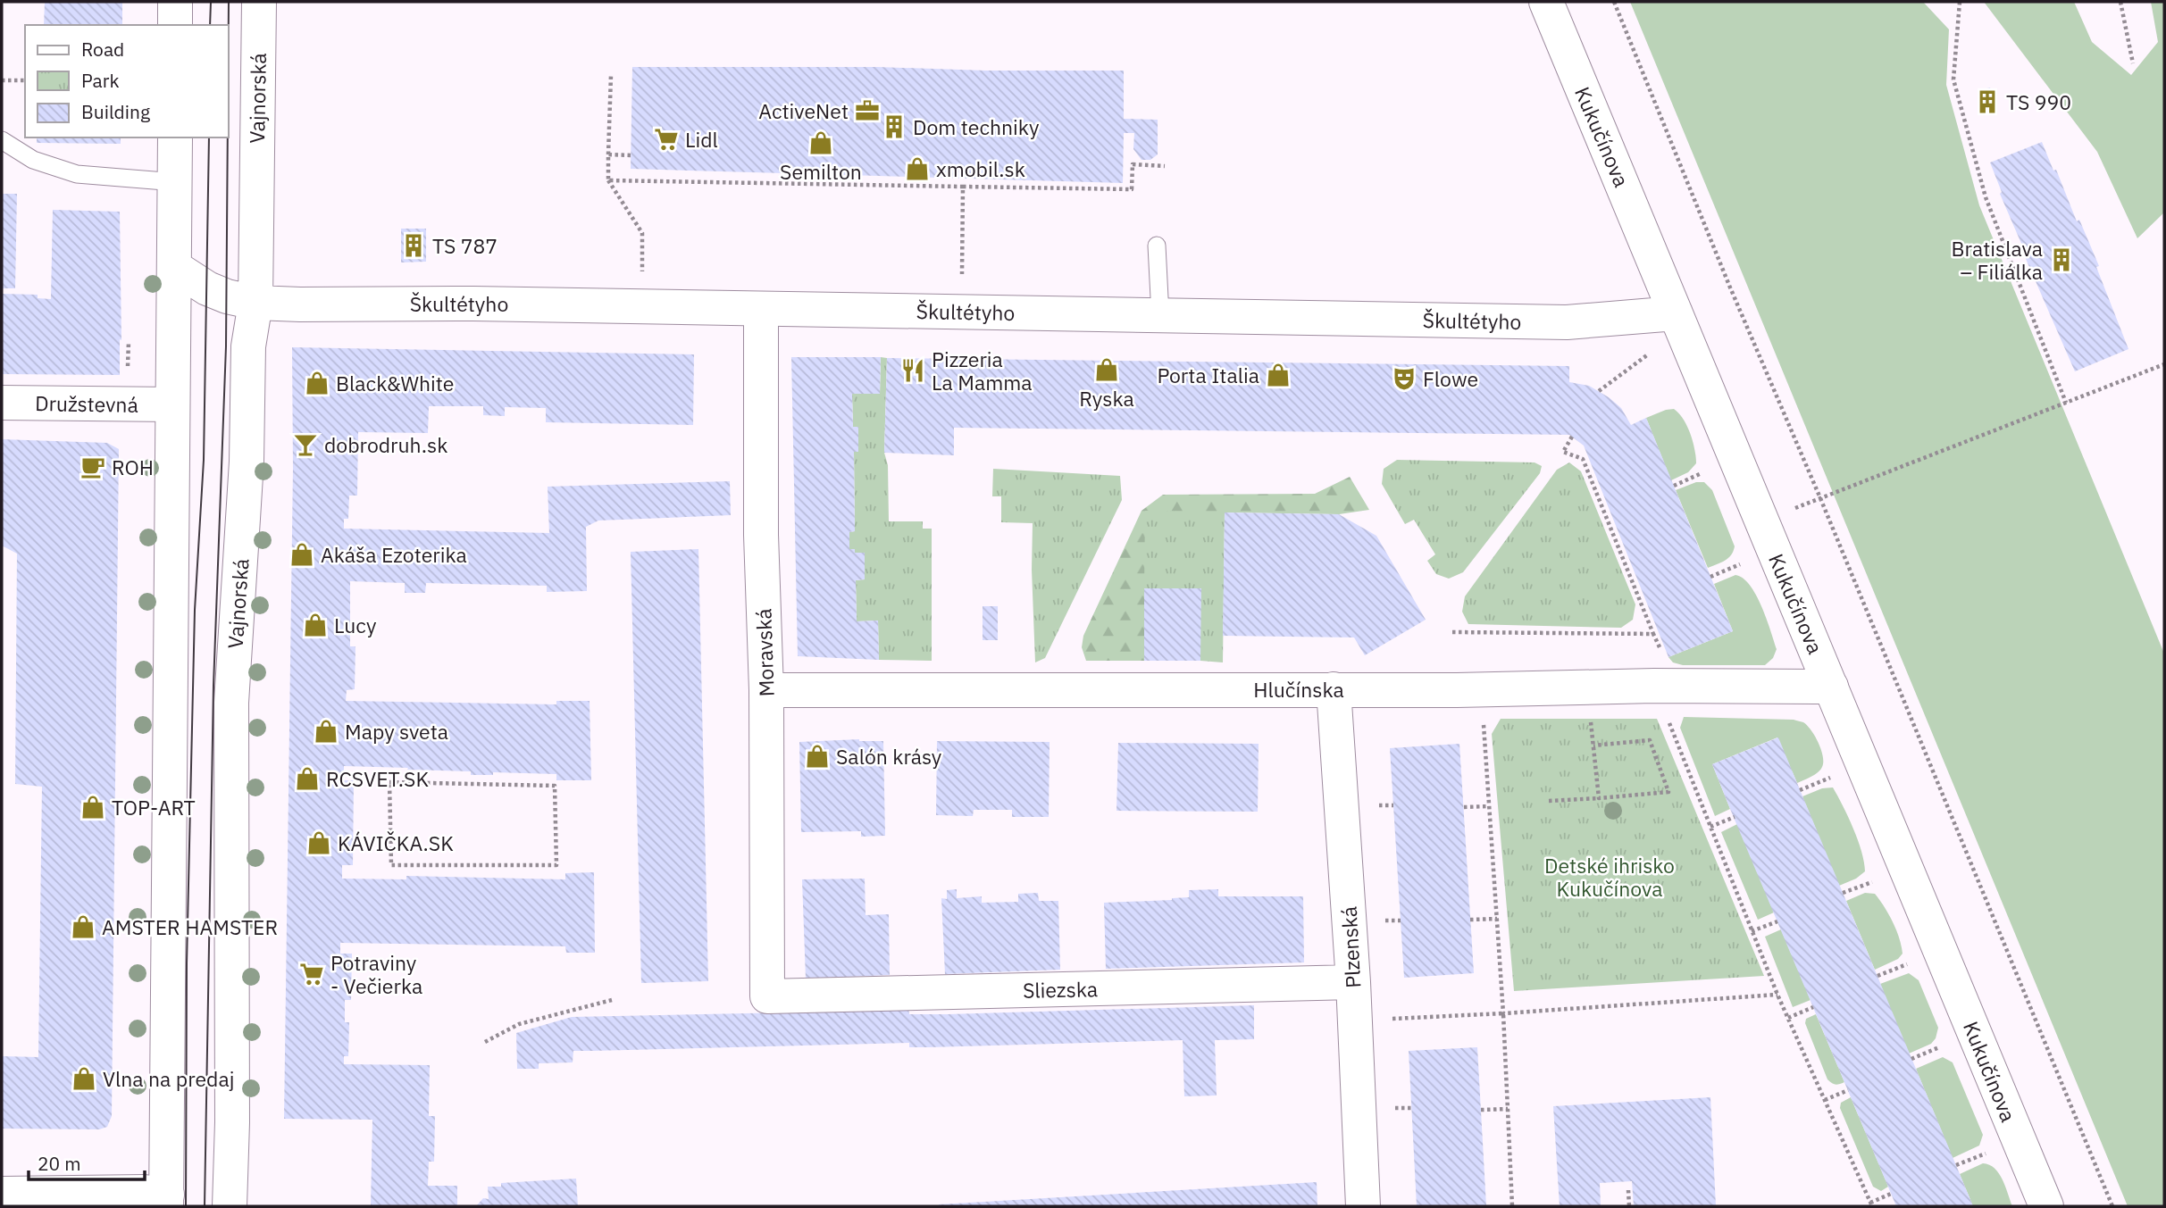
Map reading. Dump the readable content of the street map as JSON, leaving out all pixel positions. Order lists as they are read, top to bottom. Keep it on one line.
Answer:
{"streets":{"street":["Vajnorská","Kukučínova","Škultétyho","Družstevná","Moravská","Hlučínska","Plzenská","Sliezska"]},"crossings":[["Vajnorská","Škultétyho"],["Kukučínova","Škultétyho"],["Kukučínova","Hlučínska"],["Škultétyho","Moravská"],["Moravská","Hlučínska"],["Moravská","Sliezska"],["Hlučínska","Plzenská"],["Plzenská","Sliezska"]],"parks":["Detské ihrisko Kukučínova"],"places":{"building":["TS 990","Dom techniky","TS 787","Bratislava – Filiálka"],"office":["ActiveNet"],"supermarket":["Lidl","Potraviny - Večierka"],"shop":["Semilton","xmobil.sk","Ryska","Porta Italia","Black&White","Akáša Ezoterika","Lucy","Mapy sveta","Salón krásy","RCSVET.SK","TOP-ART","KÁVIČKA.SK","AMSTER HAMSTER","Vlna na predaj"],"restaurant":["Pizzeria La Mamma"],"theatre":["Flowe"],"bar":["dobrodruh.sk"],"cafe":["ROH"]},"legend":["Road","Park","Building"],"scale_bar":"20 m"}
